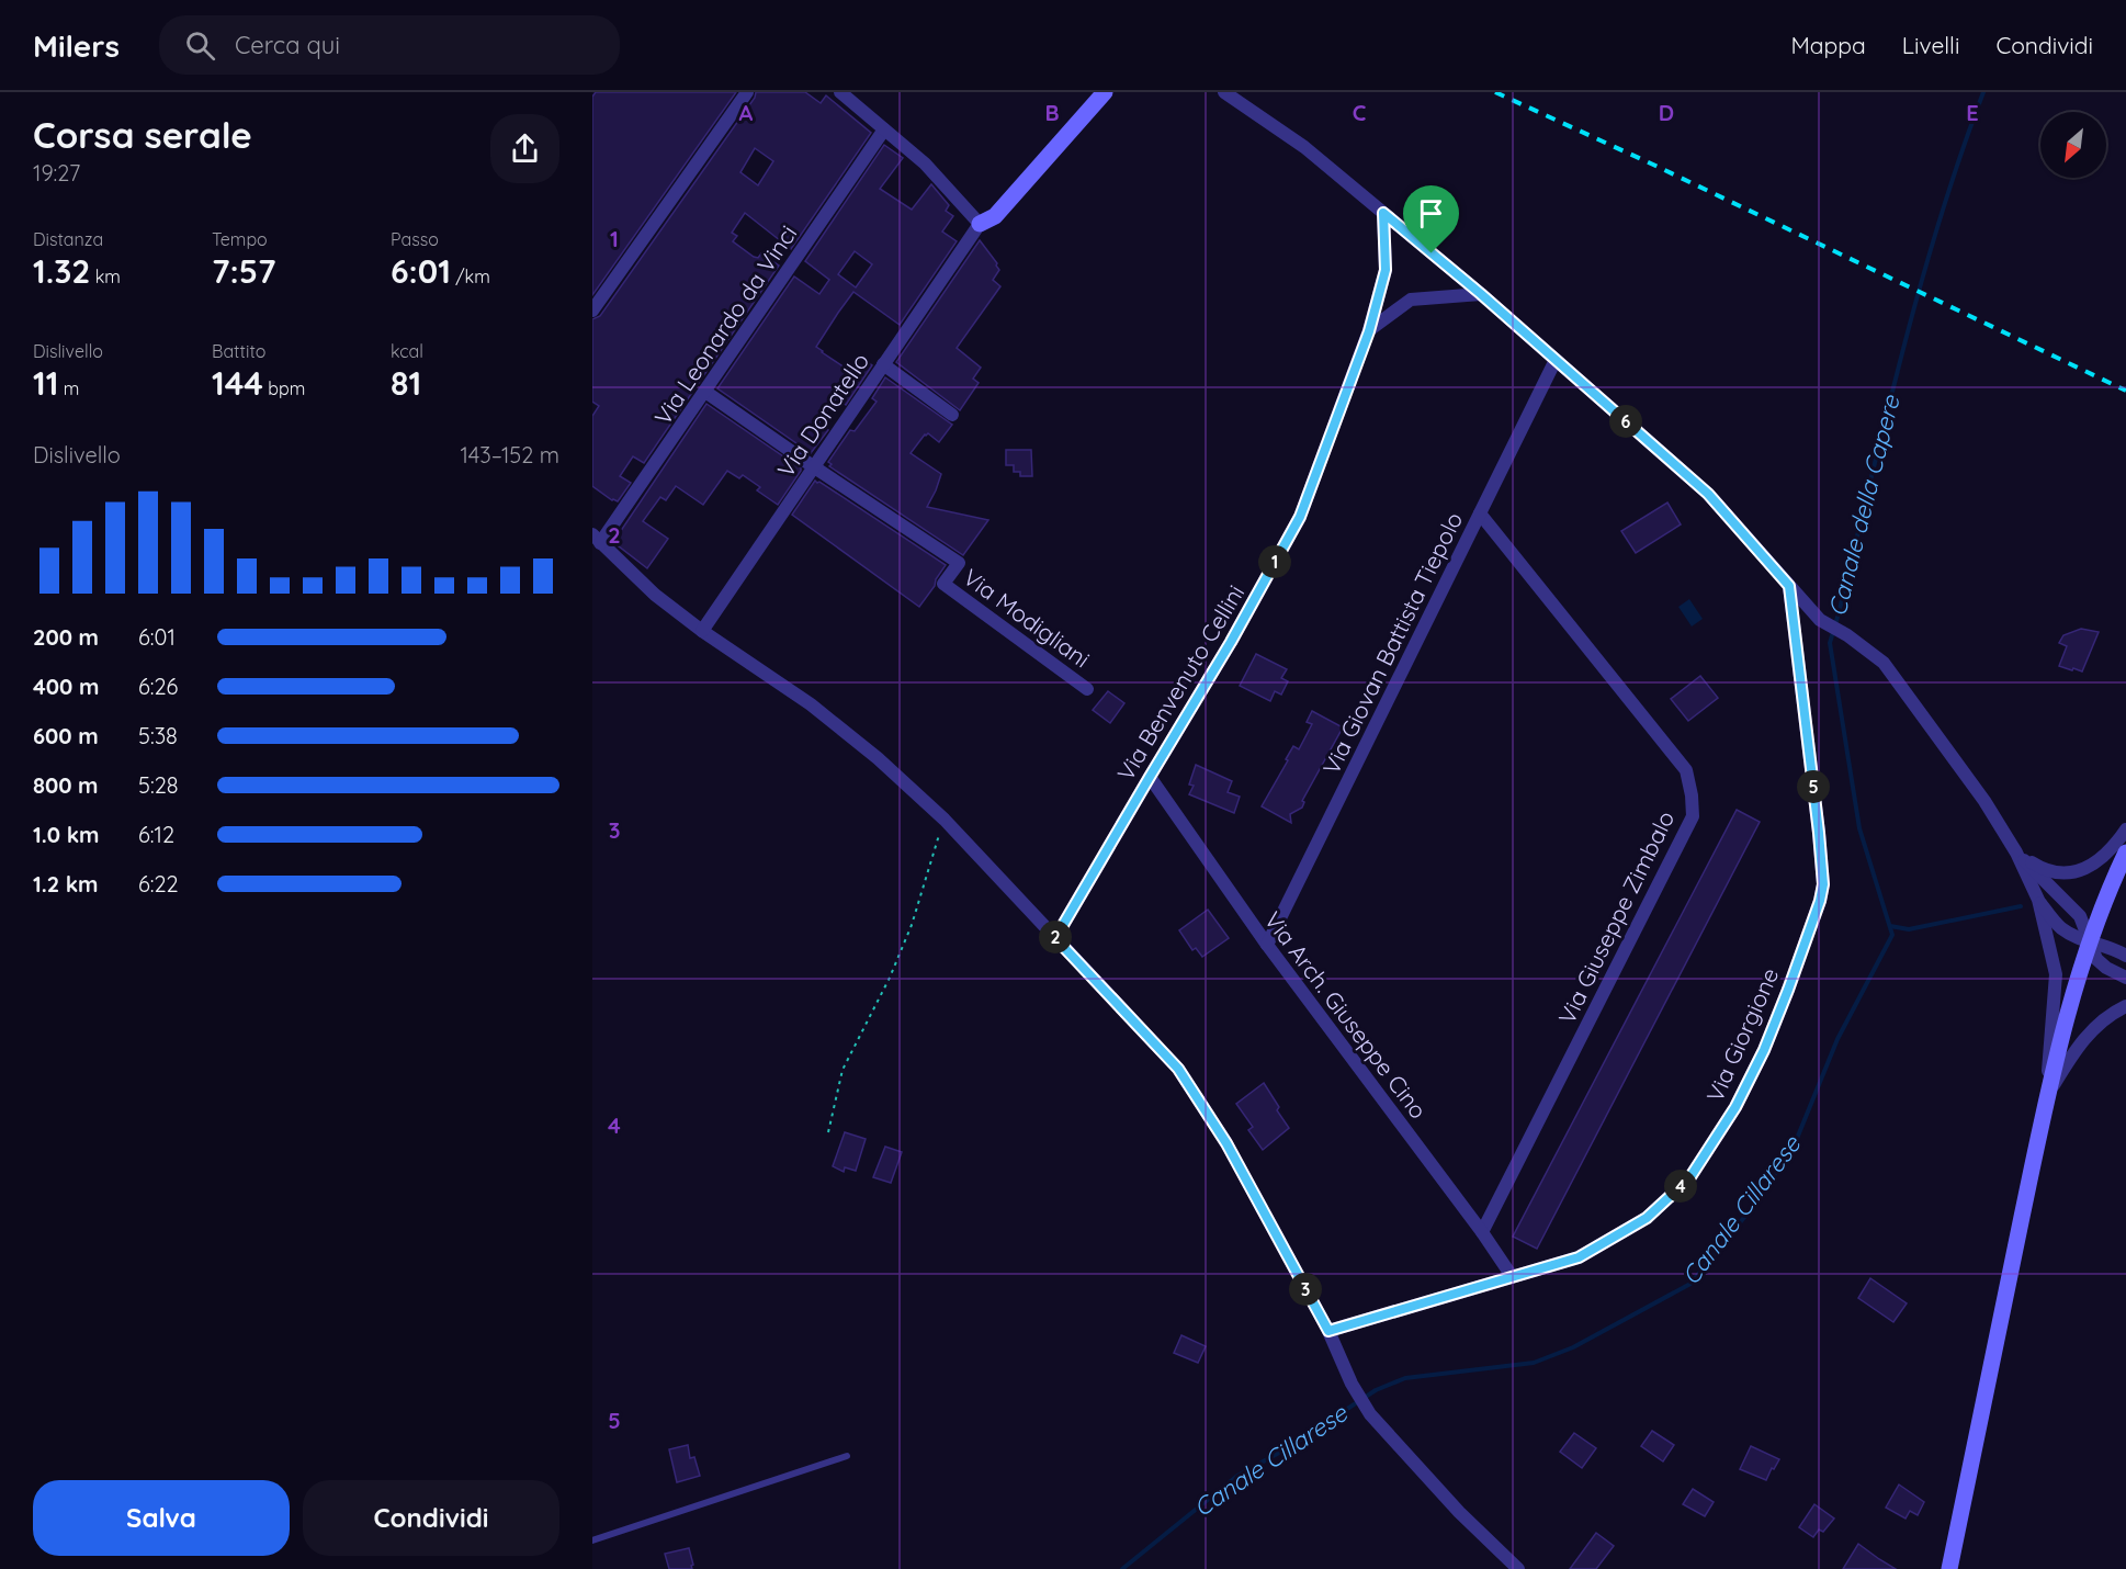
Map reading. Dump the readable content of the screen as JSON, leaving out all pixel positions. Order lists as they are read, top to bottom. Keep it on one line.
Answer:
{"streets":{"street":["Via Leonardo da Vinci","Via Donatello","Via Modigliani","Via Giovan Battista Tiepolo","Via Benvenuto Cellini","Via Giuseppe Zimbalo","Via Arch. Giuseppe Cino","Via Giorgione"]},"crossings":[["Via Donatello","Via Modigliani"],["Via Giovan Battista Tiepolo","Via Giuseppe Zimbalo"],["Via Giovan Battista Tiepolo","Via Arch. Giuseppe Cino"],["Via Benvenuto Cellini","Via Arch. Giuseppe Cino"],["Via Giuseppe Zimbalo","Via Arch. Giuseppe Cino"],["Via Arch. Giuseppe Cino","Via Giorgione"]],"water":["Canale della Capere","Canale Cillarese"],"north":"bottom left","page":{"header":"Milers","search":"Cerca qui","nav":["Mappa","Livelli","Condividi"],"heading":["Corsa serale","19:27"],"stats":[["Distanza","1.32 km"],["Tempo","7:57"],["Passo","6:01 /km"],["Dislivello","11 m"],["Battito","144 bpm"],["kcal","81"]],"pins":["6","1","5","2","4","3"],"chart":["Dislivello","143–152 m"],"list":[{"name":"200 m","note":"6:01"},{"name":"400 m","note":"6:26"},{"name":"600 m","note":"5:38"},{"name":"800 m","note":"5:28"},{"name":"1.0 km","note":"6:12"},{"name":"1.2 km","note":"6:22"}],"buttons":["Salva","Condividi"]},"grid":{"columns":["A","B","C","D","E"],"rows":["1","2","3","4","5"]}}
